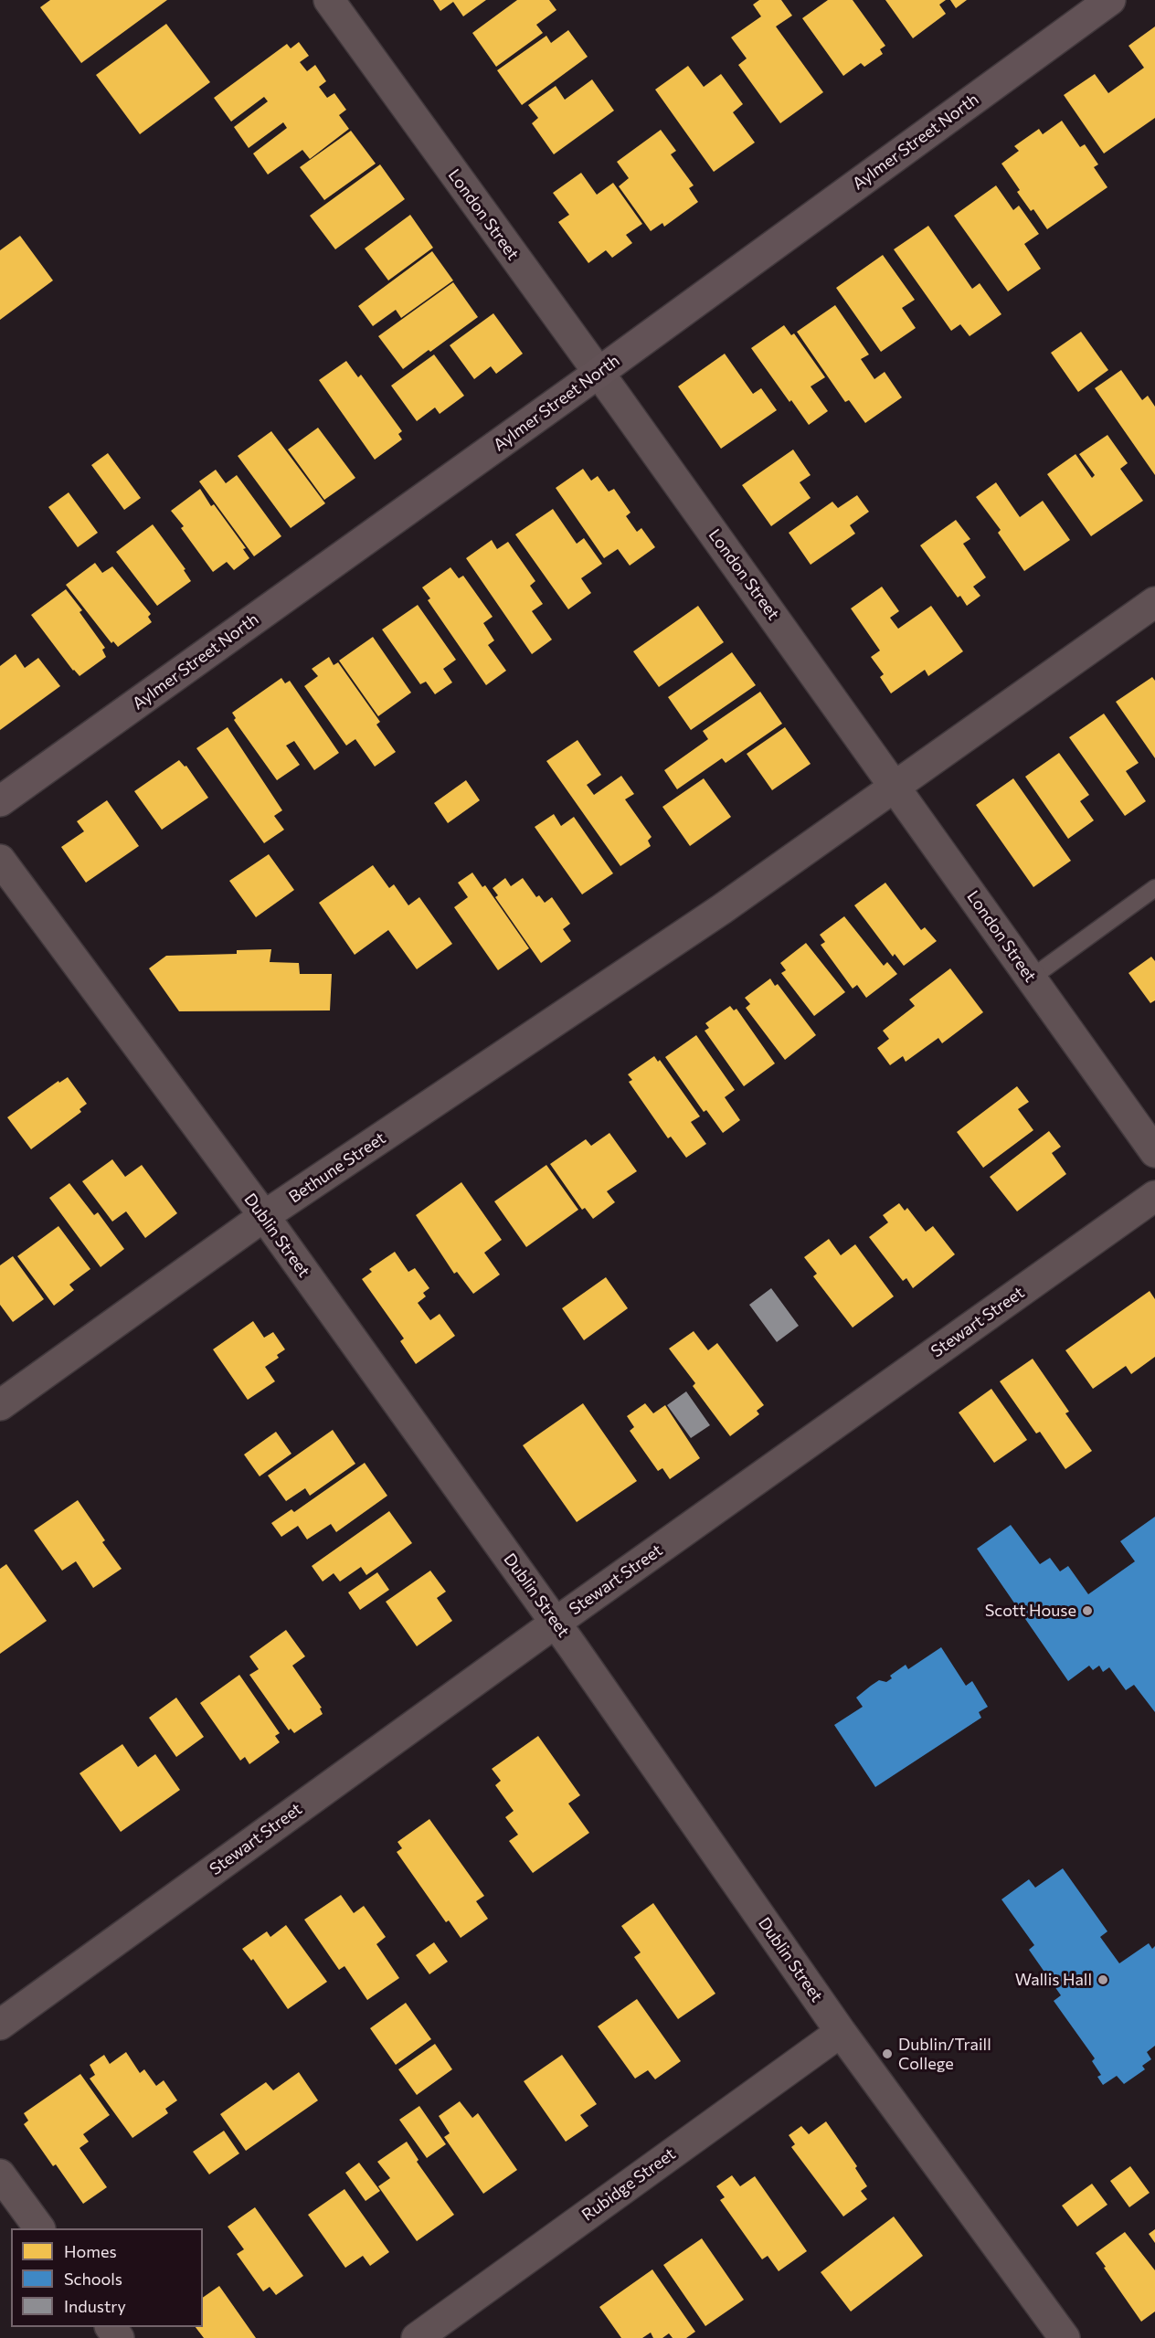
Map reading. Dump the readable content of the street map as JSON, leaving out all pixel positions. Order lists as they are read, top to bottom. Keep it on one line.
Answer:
{"streets":{"street":["Aylmer Street North","London Street","Bethune Street","Dublin Street","Stewart Street","Rubidge Street"]},"crossings":[["Aylmer Street North","London Street"],["London Street","Bethune Street"],["Bethune Street","Dublin Street"],["Dublin Street","Stewart Street"],["Dublin Street","Rubidge Street"]],"places":["Scott House","Wallis Hall","Dublin/Traill College"],"legend":["Homes","Schools","Industry"]}
